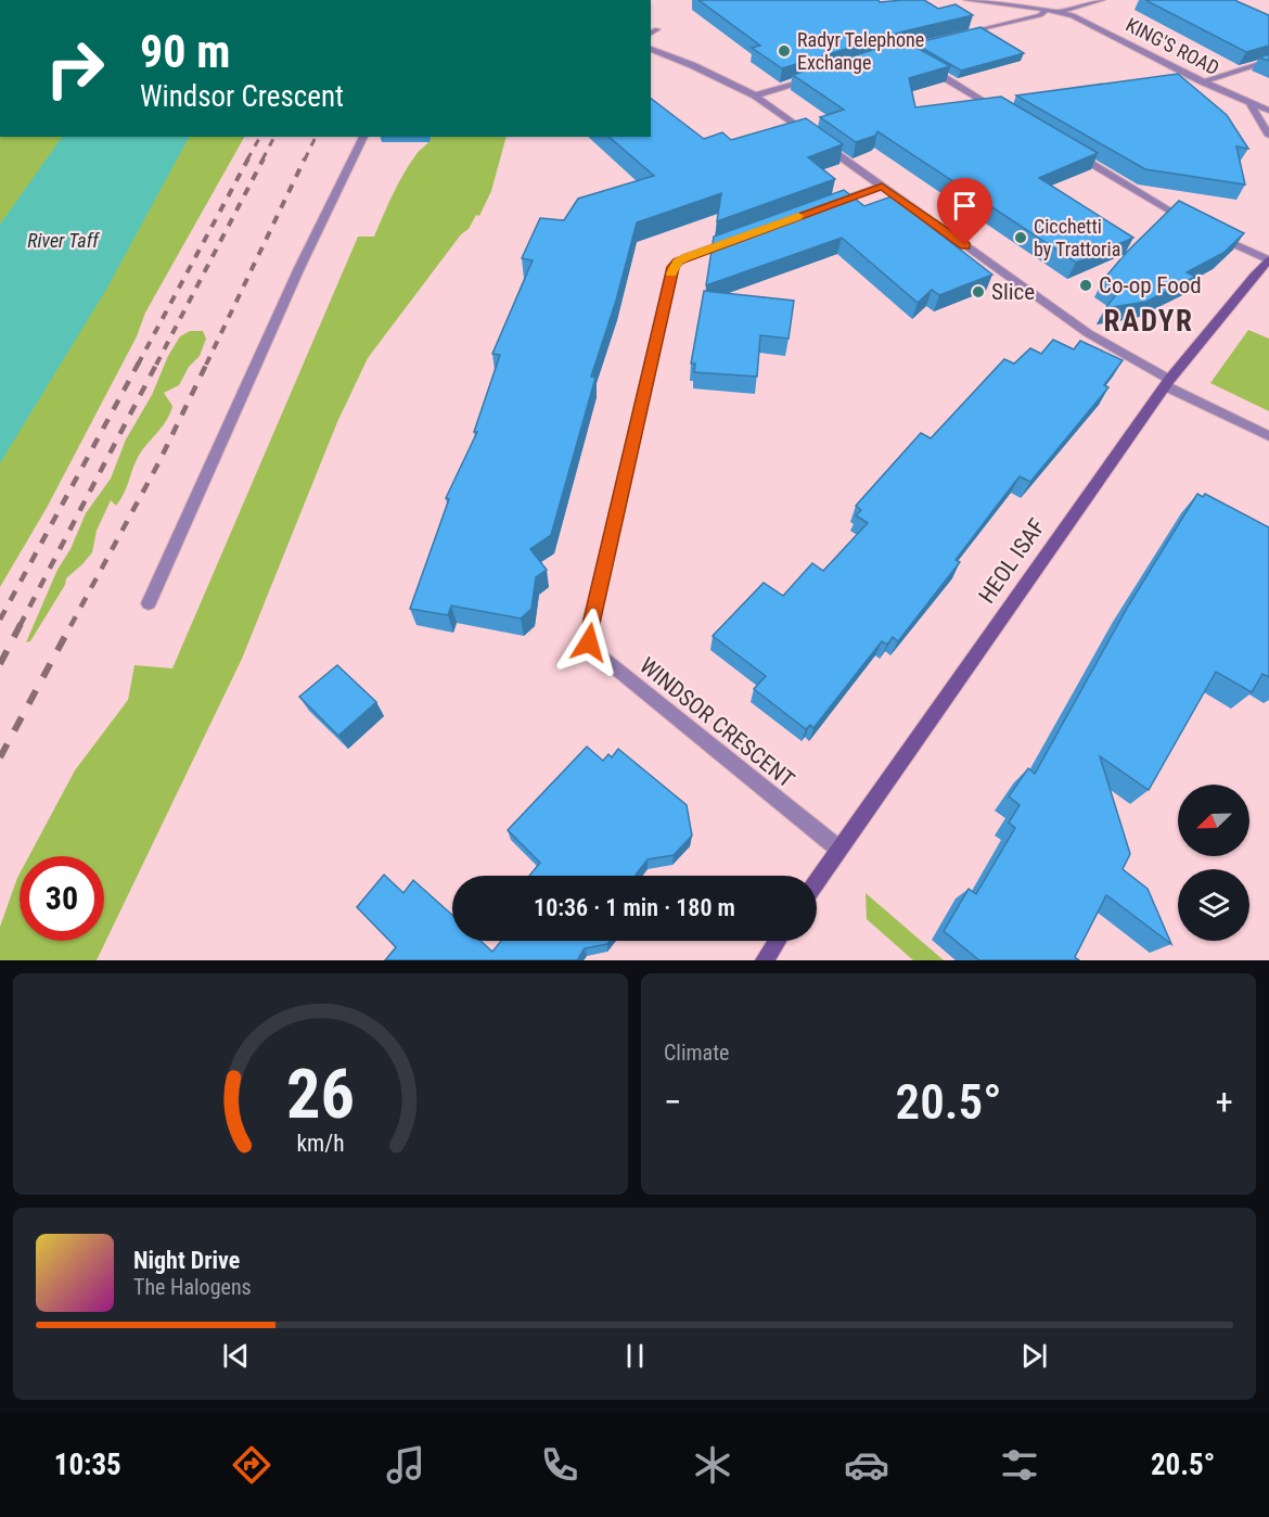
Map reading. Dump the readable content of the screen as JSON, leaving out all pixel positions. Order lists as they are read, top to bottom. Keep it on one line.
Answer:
{"streets":{"main road":["HEOL ISAF"],"street":["KING'S ROAD","WINDSOR CRESCENT"]},"crossings":[["HEOL ISAF","WINDSOR CRESCENT"]],"districts":["RADYR"],"water":["River Taff"],"places":["Radyr Telephone Exchange","Cicchetti by Trattoria","Co-op Food","Slice"],"north":"bottom left","page":{"turn":["90 m","Windsor Crescent"],"limit":"30","trip":"10:36 · 1 min · 180 m","tile":"Climate","heat":["−","20.5°","+"],"song":["Night Drive","The Halogens"],"tabs":["10:35","20.5°"],"gauge":["26","km/h"]}}
